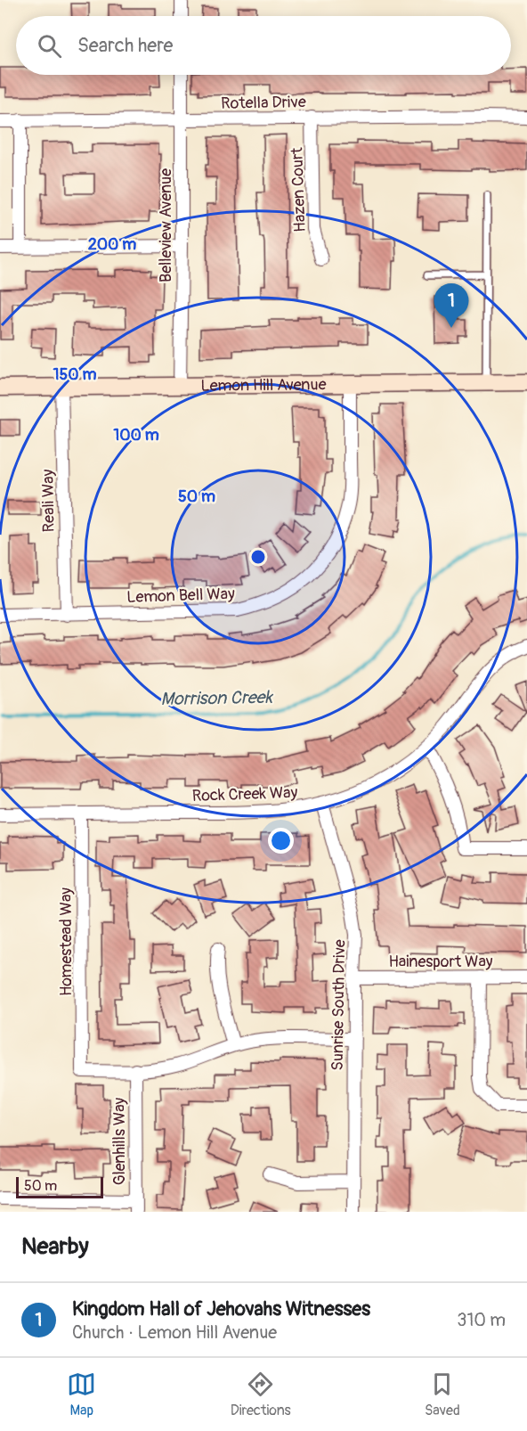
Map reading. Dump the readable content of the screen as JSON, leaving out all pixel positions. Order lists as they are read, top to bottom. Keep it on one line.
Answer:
{"streets":{"street":["Rotella Drive","Hazen Court","Belleview Avenue","Lemon Hill Avenue","Reali Way","Lemon Bell Way","Rock Creek Way","Homestead Way","Hainesport Way","Sunrise South Drive","Glenhills Way"]},"crossings":[["Rotella Drive","Hazen Court"],["Rotella Drive","Belleview Avenue"],["Belleview Avenue","Lemon Hill Avenue"],["Lemon Hill Avenue","Reali Way"],["Lemon Hill Avenue","Lemon Bell Way"],["Reali Way","Lemon Bell Way"],["Rock Creek Way","Homestead Way"],["Rock Creek Way","Sunrise South Drive"],["Homestead Way","Glenhills Way"],["Hainesport Way","Sunrise South Drive"]],"water":["Morrison Creek"],"scale_bar":"50 m","page":{"search":"Search here","pins":"1","scale":"50 m","heading":"Nearby","list":[{"mark":"1","name":"Kingdom Hall of Jehovahs Witnesses","note":"Church · Lemon Hill Avenue","value":"310 m"}],"nav":["Map","Directions","Saved"]},"rings":["200 m","150 m","100 m","50 m"]}
